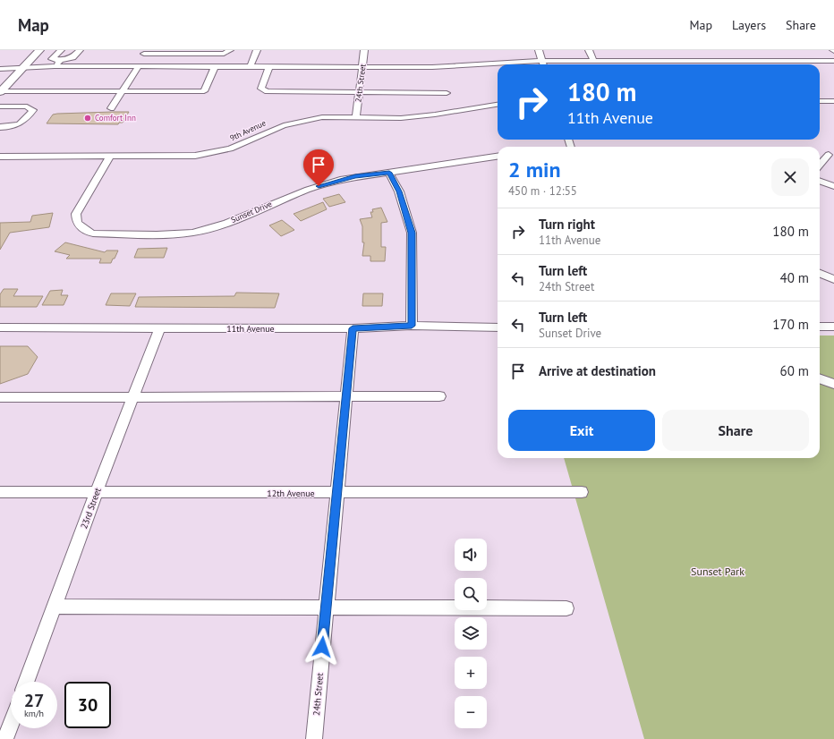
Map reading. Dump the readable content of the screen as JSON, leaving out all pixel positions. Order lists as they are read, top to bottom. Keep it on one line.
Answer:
{"streets":{"street":["24th Street","9th Avenue","Sunset Drive","11th Avenue","12th Avenue","23rd Street"]},"crossings":[["24th Street","9th Avenue"],["24th Street","11th Avenue"],["24th Street","12th Avenue"],["9th Avenue","Sunset Drive"],["11th Avenue","23rd Street"],["12th Avenue","23rd Street"]],"parks":["Sunset Park"],"places":["Comfort Inn"],"page":{"header":"Map","nav":["Map","Layers","Share"],"turn":["180 m","11th Avenue"],"heading":["2 min","450 m · 12:55"],"list":[{"name":"Turn right","note":"11th Avenue","value":"180 m"},{"name":"Turn left","note":"24th Street","value":"40 m"},{"name":"Turn left","note":"Sunset Drive","value":"170 m"},{"name":"Arrive at destination","value":"60 m"}],"buttons":["Exit","Share"],"map_buttons":["+","−"],"speed":"27 km/h","limit":"30"}}
